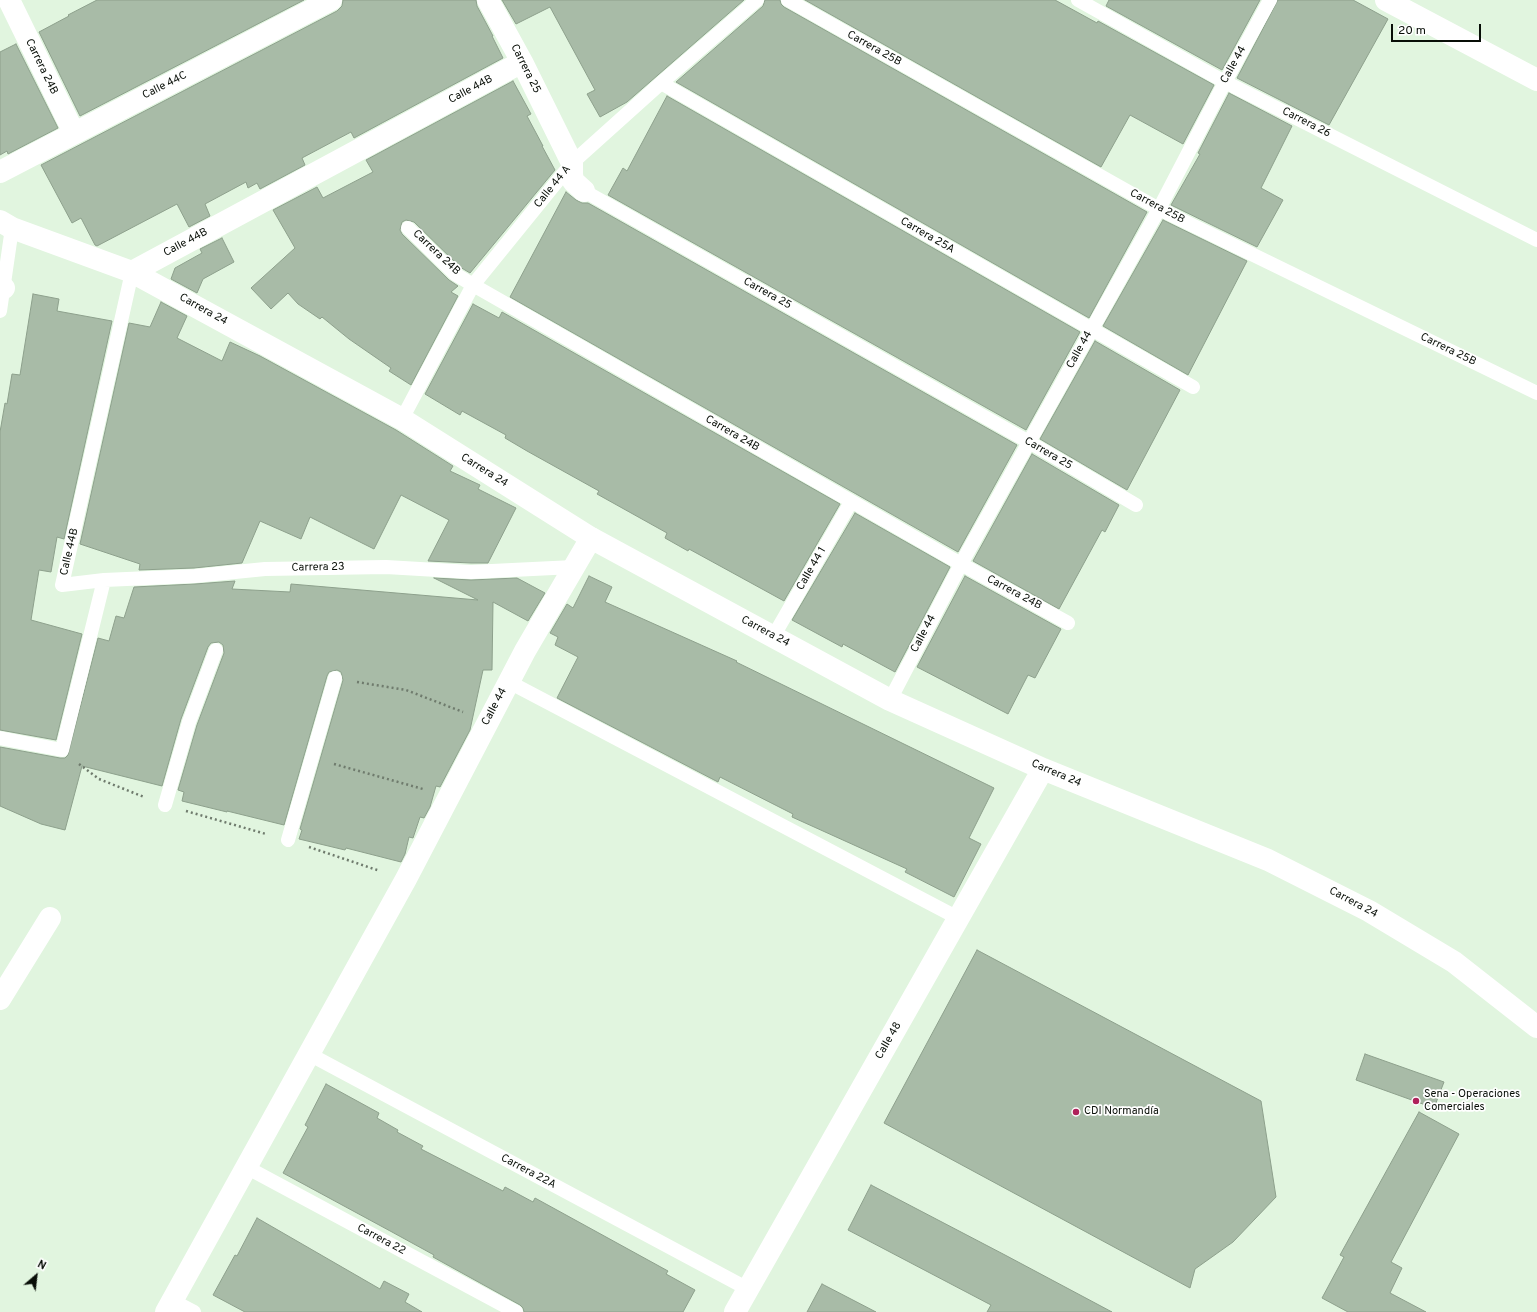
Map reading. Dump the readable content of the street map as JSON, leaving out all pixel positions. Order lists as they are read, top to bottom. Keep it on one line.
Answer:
{"streets":{"street":["Calle 44","Carrera 24B","Carrera 25","Calle 44C","Calle 44B","Carrera 24","Calle 48"],"lane":["Carrera 25B","Carrera 26","Calle 44 A","Carrera 25A","Carrera 23","Calle 44 1","Carrera 22A","Carrera 22"]},"crossings":[["Carrera 25B","Calle 44"],["Calle 44","Carrera 24B"],["Calle 44","Carrera 25"],["Calle 44","Carrera 26"],["Calle 44","Carrera 25A"],["Calle 44","Carrera 24"],["Calle 44","Carrera 23"],["Calle 44","Carrera 22A"],["Calle 44","Carrera 22"],["Carrera 24B","Calle 44C"],["Carrera 24B","Calle 44 A"],["Carrera 24B","Calle 44 1"],["Carrera 25","Calle 44B"],["Carrera 25","Calle 44 A"],["Calle 44B","Carrera 24"],["Calle 44B","Carrera 23"],["Calle 44 A","Carrera 25A"],["Calle 44 A","Carrera 24"],["Carrera 24","Calle 44 1"],["Carrera 24","Calle 48"],["Calle 48","Carrera 22A"]],"places":["Sena - Operaciones Comerciales","CDI Normandía"],"scale_bar":"20 m","north":"top right"}
